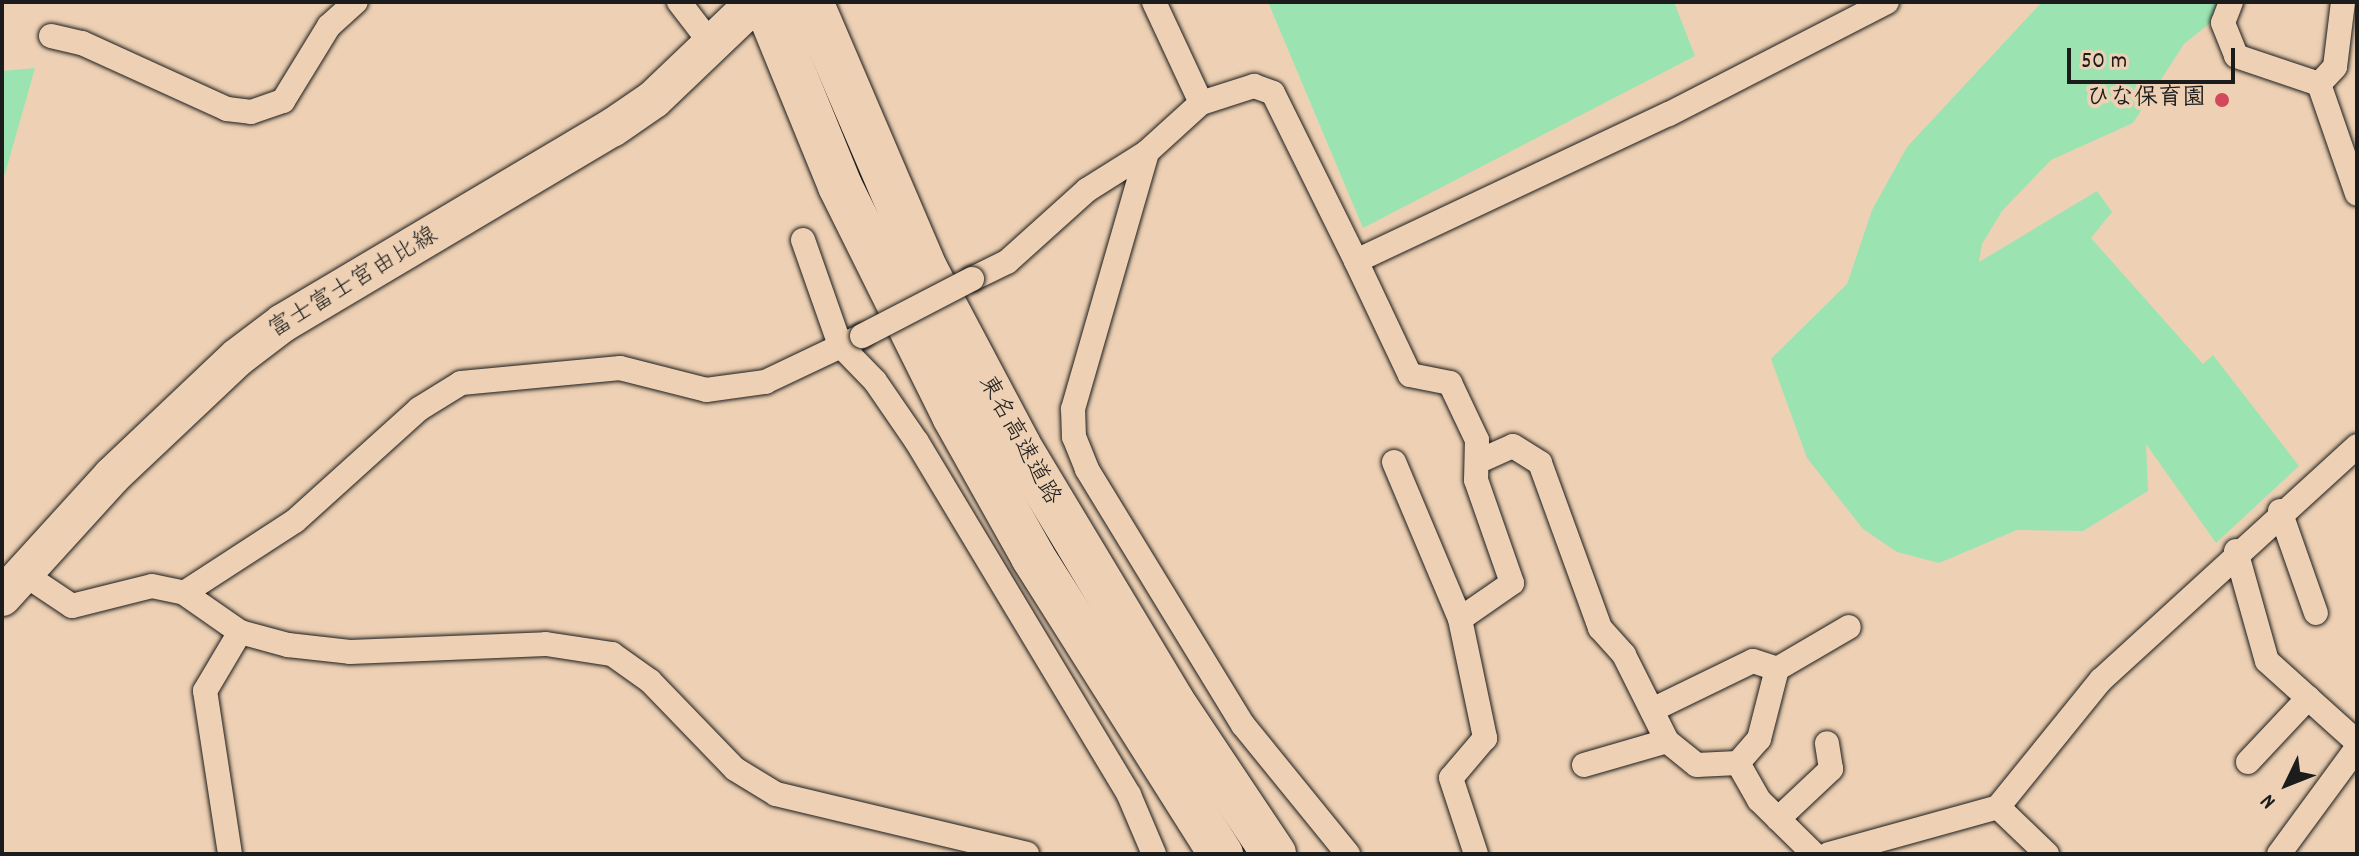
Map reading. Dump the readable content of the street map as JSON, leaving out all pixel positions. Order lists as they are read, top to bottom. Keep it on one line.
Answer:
{"streets":{"highway":["東名高速道路"],"main road":["富士富士宮由比線"]},"crossings":[["富士富士宮由比線","東名高速道路"]],"places":["ひな保育園"],"scale_bar":"50 m","north":"bottom left"}
